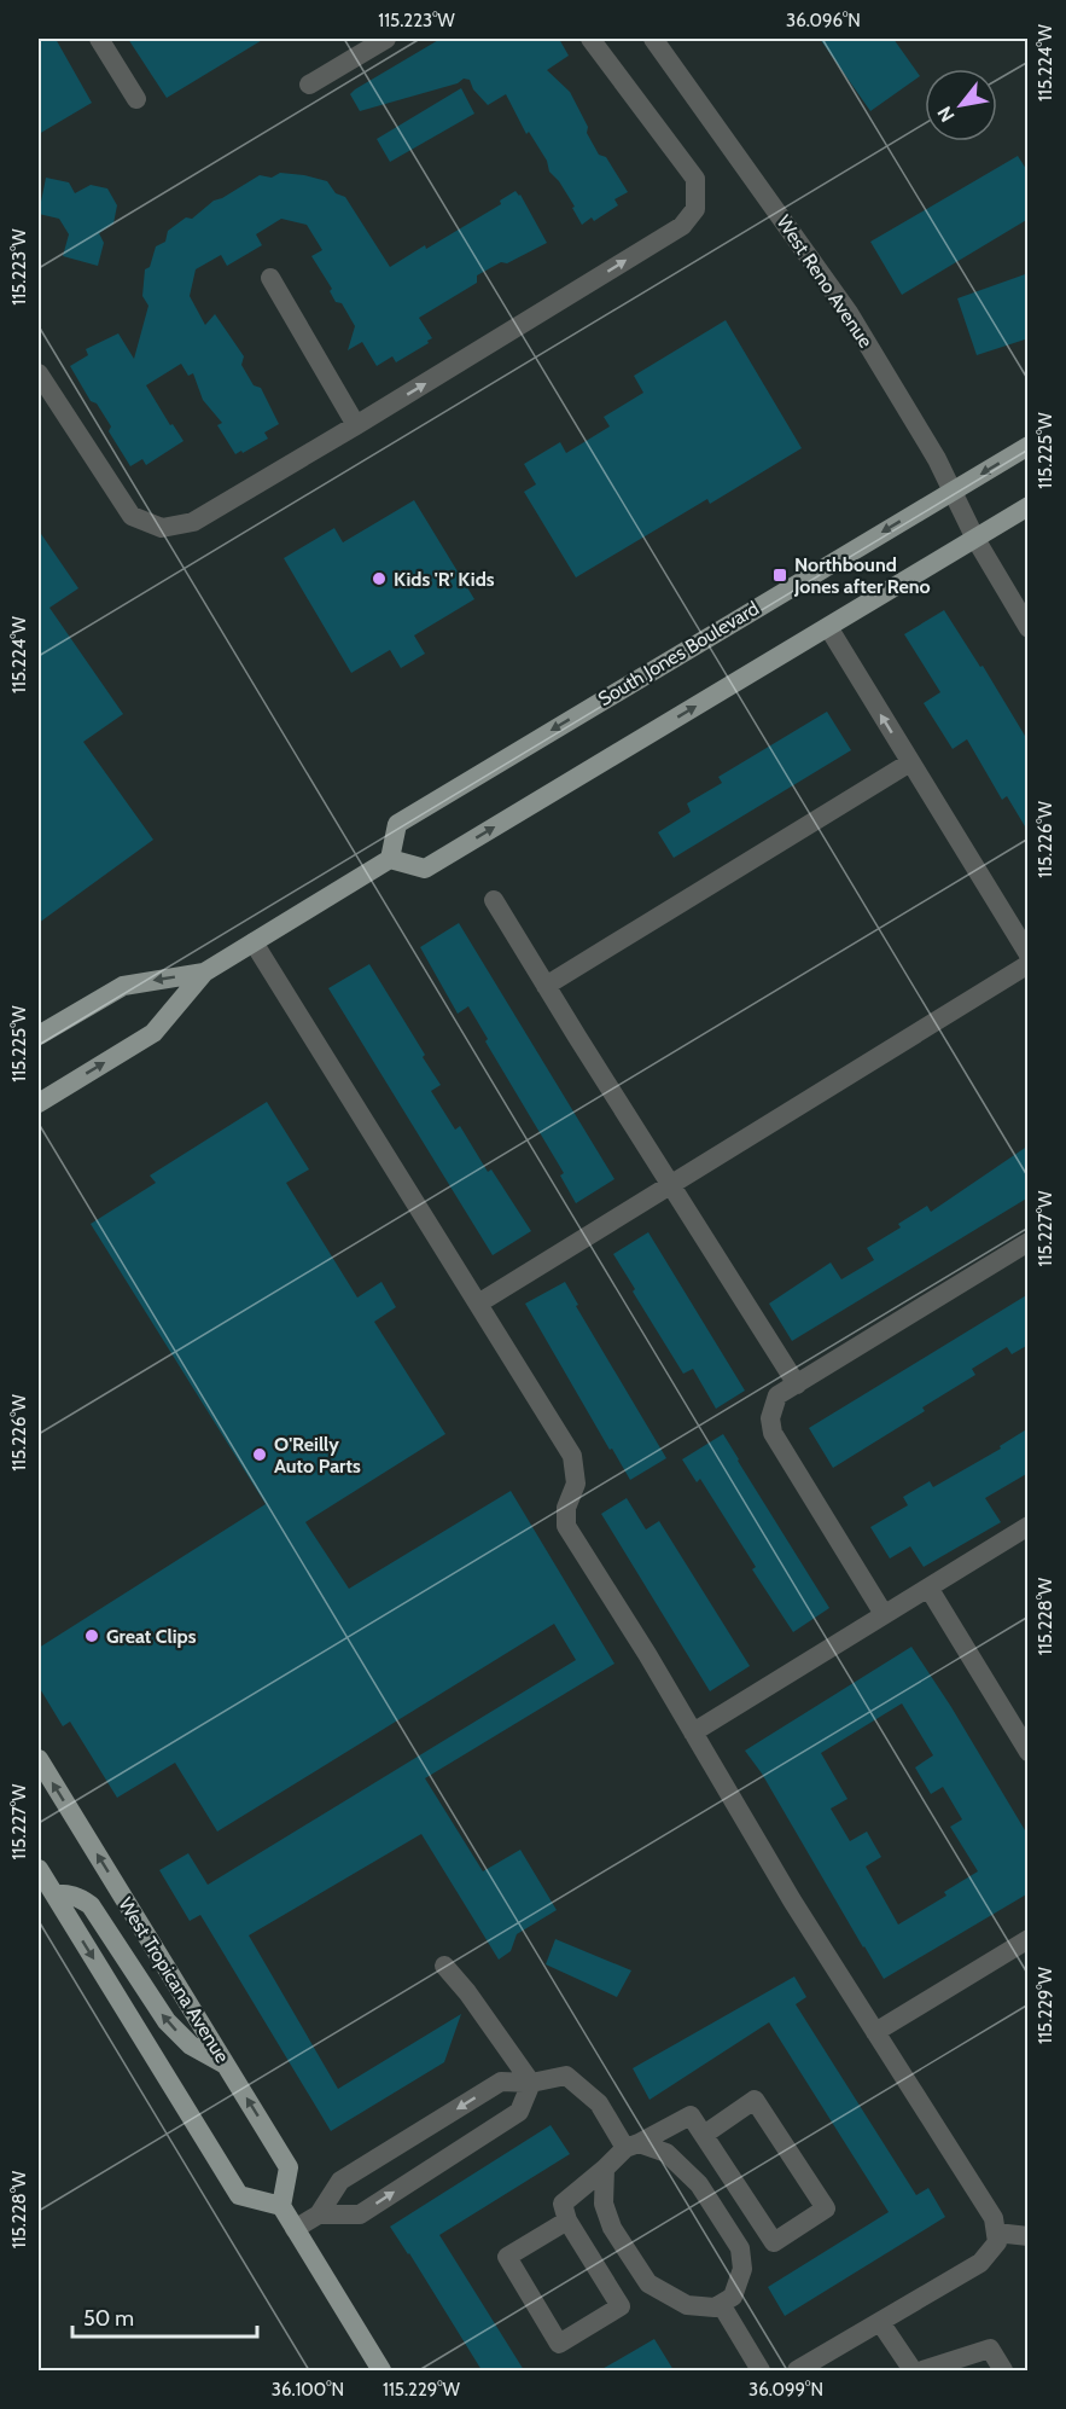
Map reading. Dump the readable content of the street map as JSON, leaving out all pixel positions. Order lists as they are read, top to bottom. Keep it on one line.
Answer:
{"streets":{"main road":["South Jones Boulevard","West Tropicana Avenue"],"street":["West Reno Avenue"]},"crossings":[["West Reno Avenue","South Jones Boulevard"]],"places":{"transit":["Northbound Jones after Reno"],"other":["Kids 'R' Kids","O'Reilly Auto Parts","Great Clips"]},"scale_bar":"50 m","north":"bottom left","coordinates":["115.223°W","36.096°N","115.224°W","115.225°W","115.226°W","115.227°W","115.228°W","115.229°W","36.100°N","36.099°N"]}
